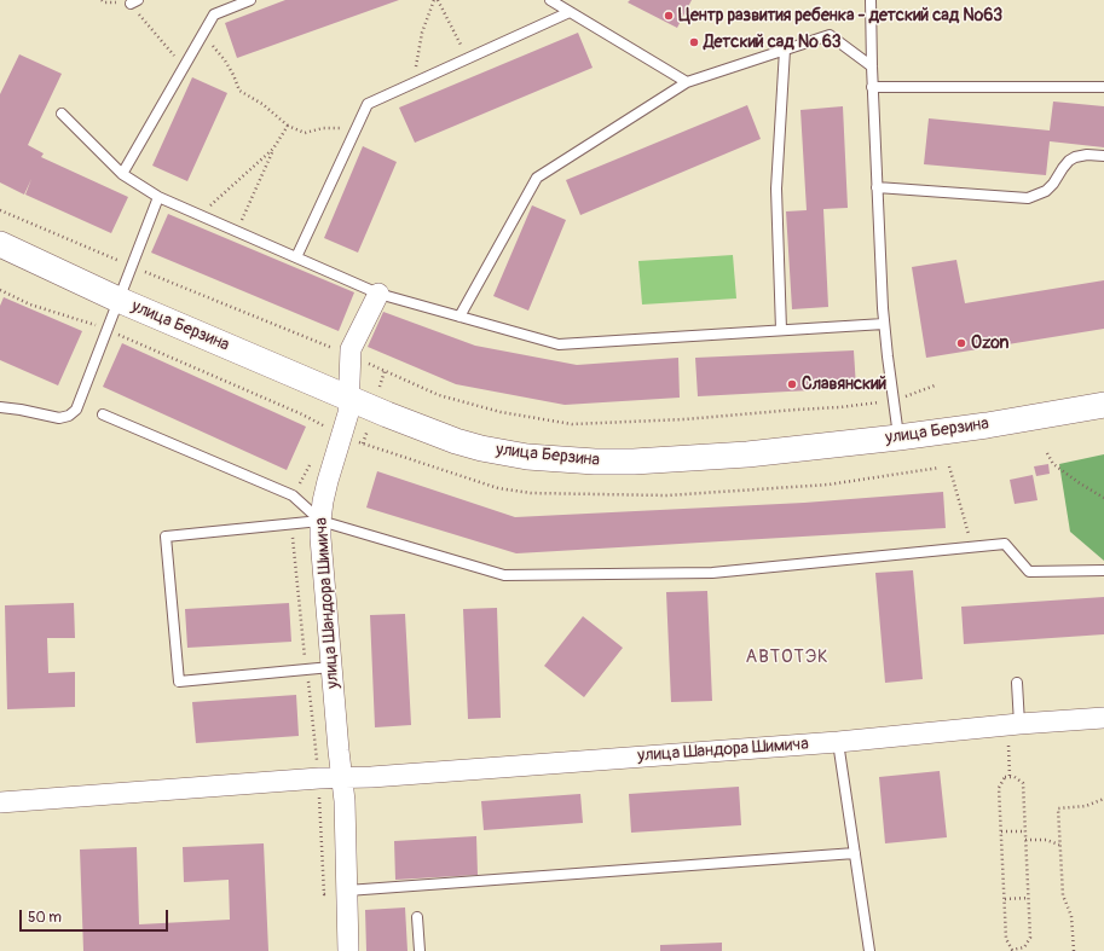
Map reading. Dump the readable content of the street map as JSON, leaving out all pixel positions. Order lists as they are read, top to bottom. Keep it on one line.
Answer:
{"streets":{"street":["улица Берзина","улица Шандора Шимича"]},"crossings":[["улица Берзина","улица Шандора Шимича"]],"districts":["АВТОТЭК"],"places":["Центр развития ребенка - детский сад №63","Детский сад № 63","Ozon","Славянский"],"scale_bar":"50 m"}
